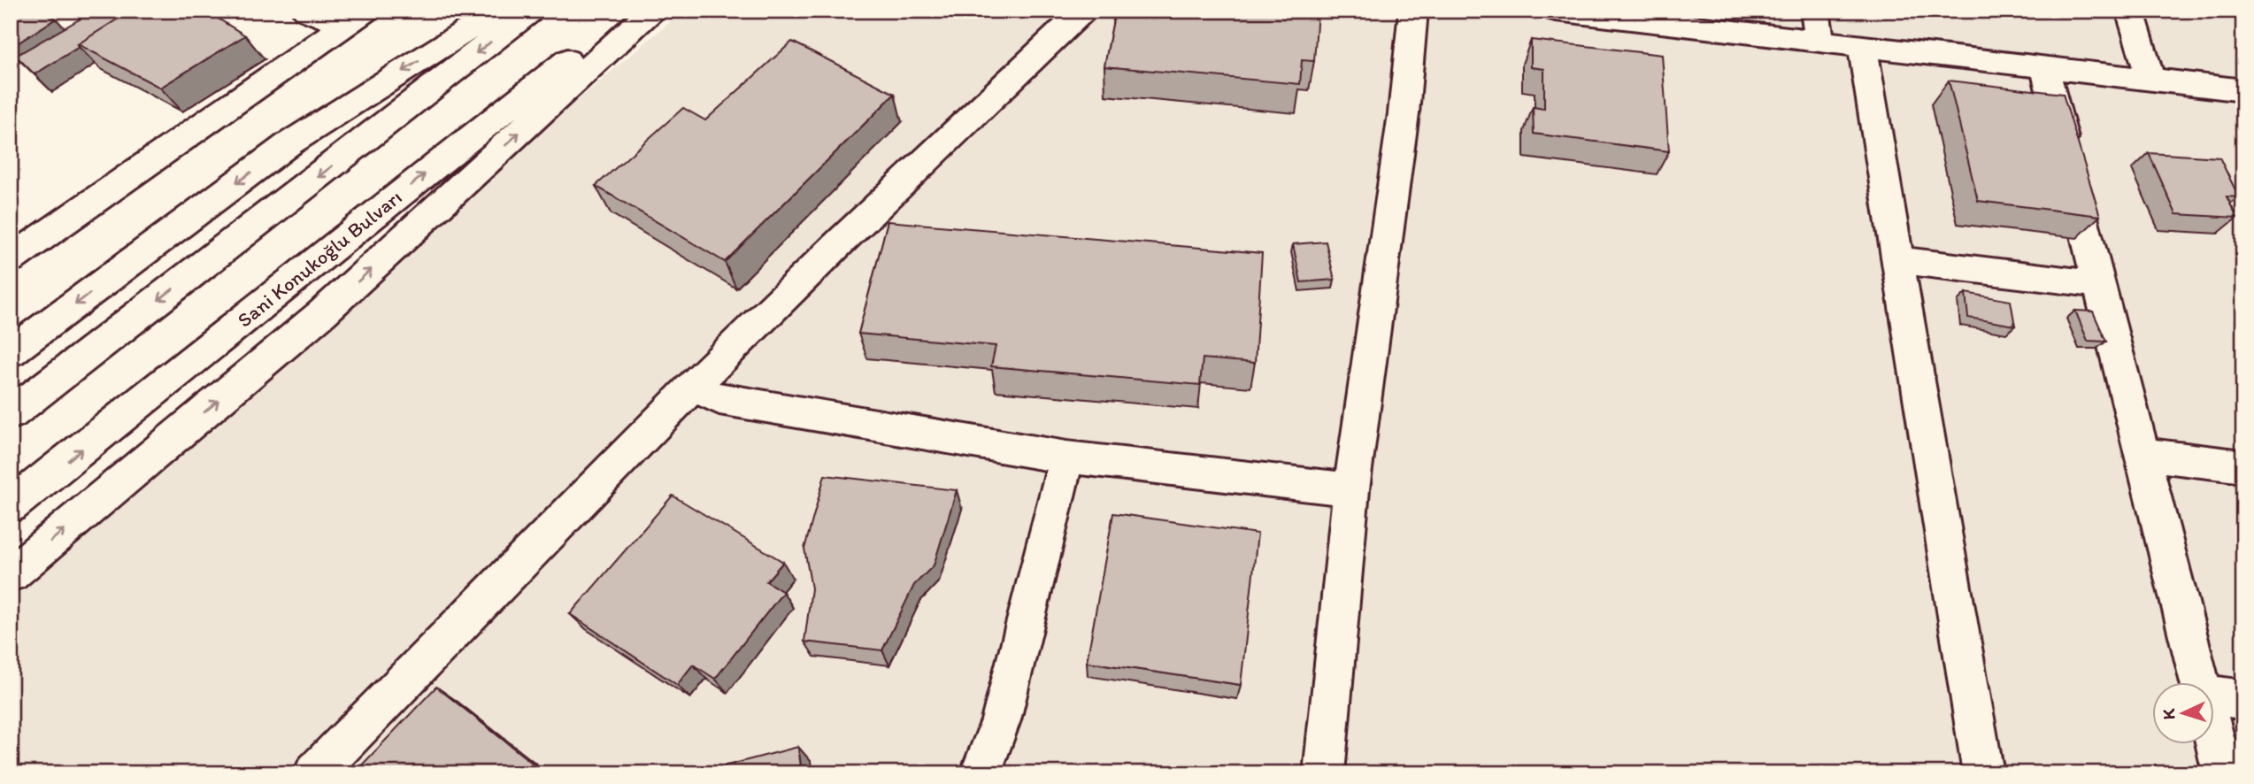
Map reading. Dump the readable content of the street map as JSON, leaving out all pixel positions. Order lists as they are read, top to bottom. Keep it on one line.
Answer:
{"streets":{"main road":["Sani Konukoğlu Bulvarı"]},"north":"left"}
